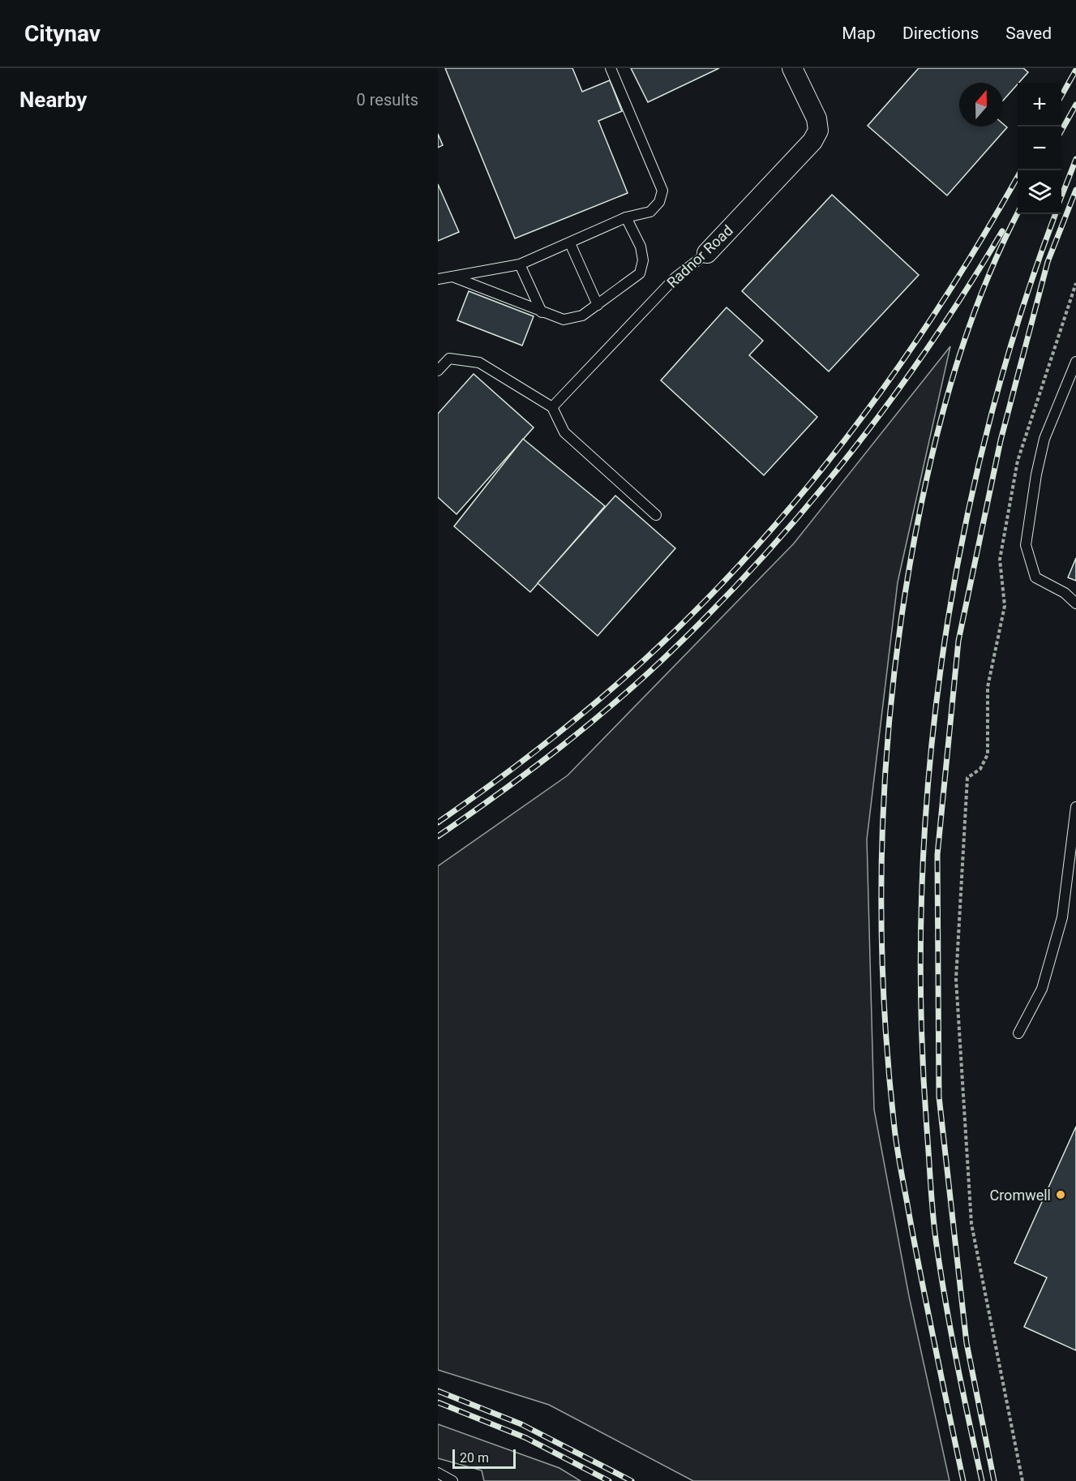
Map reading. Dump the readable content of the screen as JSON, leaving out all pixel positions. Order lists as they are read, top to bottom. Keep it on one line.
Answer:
{"streets":{"street":["Radnor Road"]},"places":["Cromwell"],"scale_bar":"20 m","north":"top","page":{"header":"Citynav","nav":["Map","Directions","Saved"],"heading":["Nearby","0 results"],"map_buttons":["+","−"],"scale":"20 m"}}
